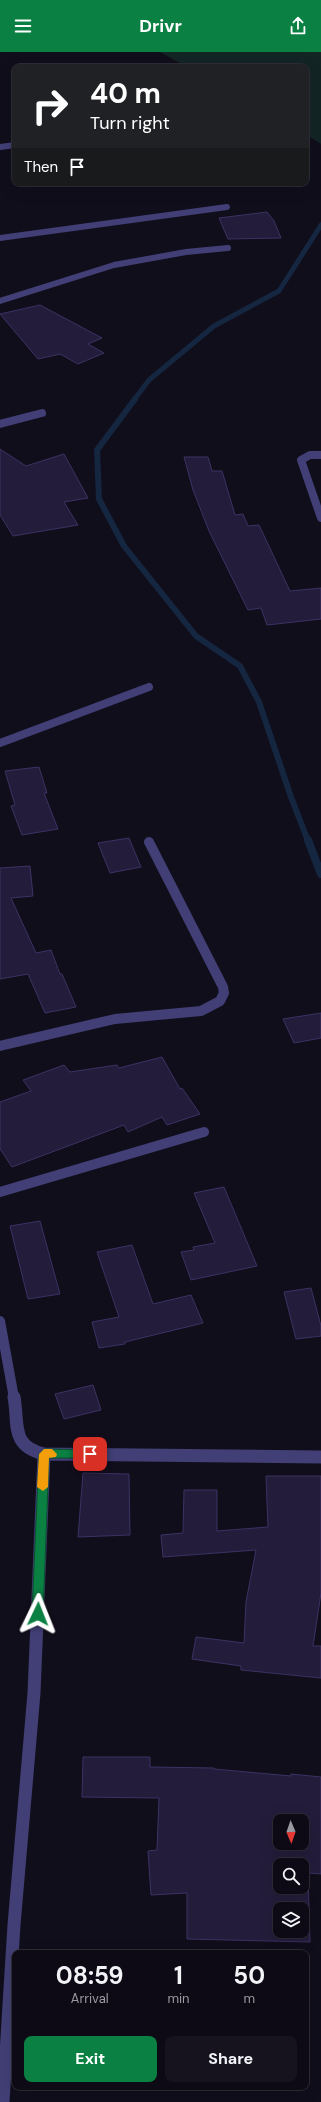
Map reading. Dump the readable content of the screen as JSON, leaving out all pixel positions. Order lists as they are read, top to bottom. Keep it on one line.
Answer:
{"north":"bottom","page":{"header":"Drivr","turn":["40 m","Turn right"],"then":"Then","eta":["08:59","Arrival","1","min","50","m"],"buttons":["Exit","Share"]}}
